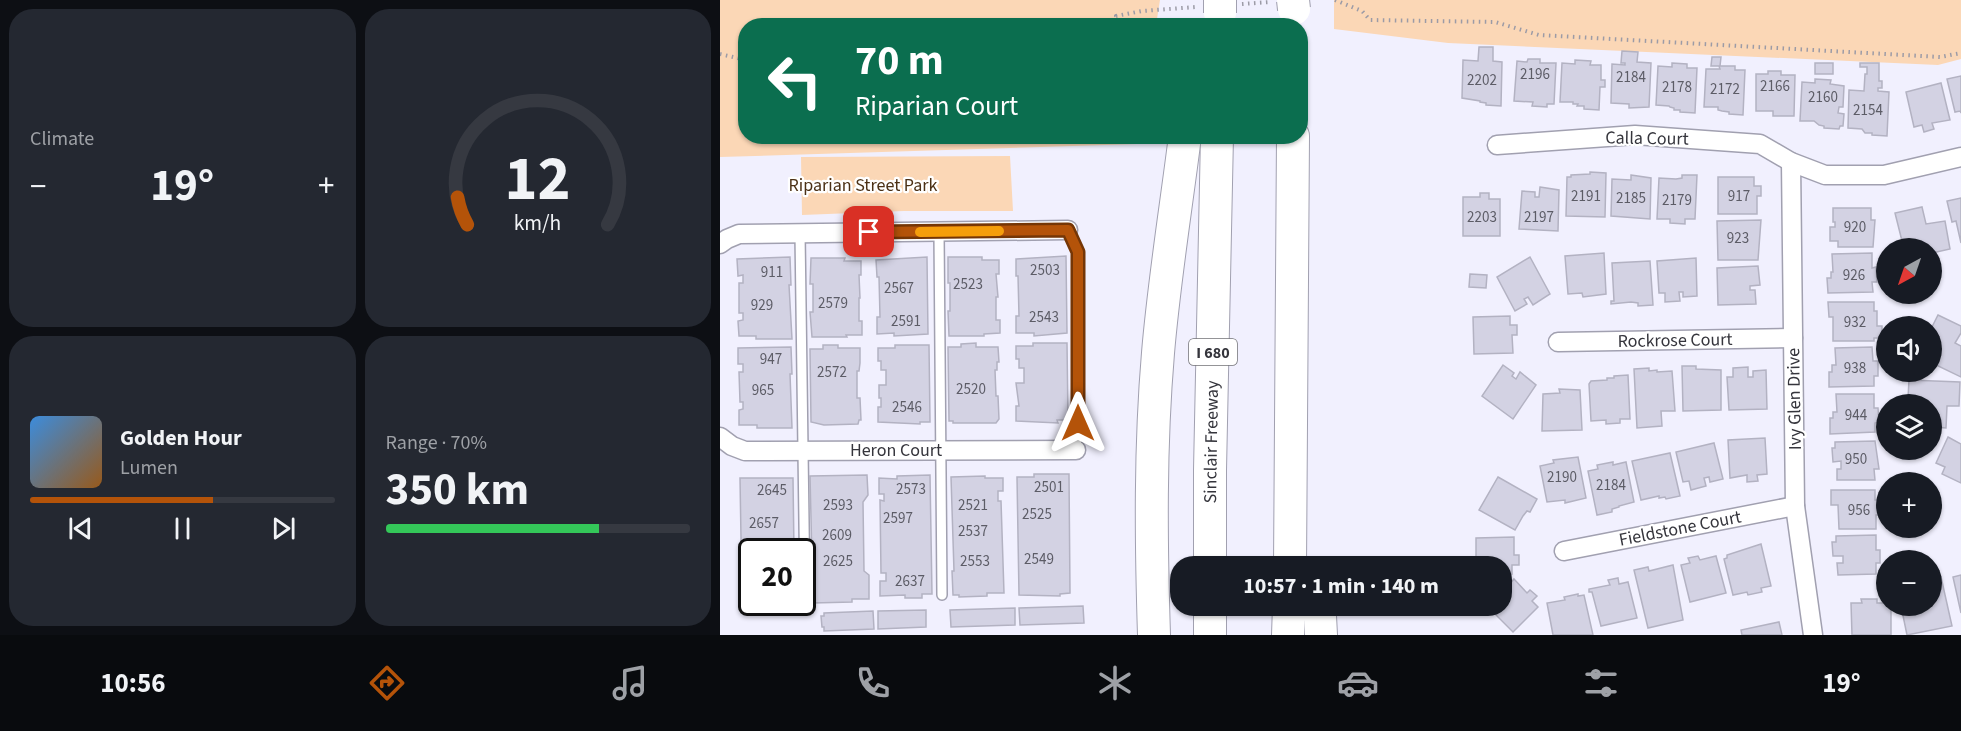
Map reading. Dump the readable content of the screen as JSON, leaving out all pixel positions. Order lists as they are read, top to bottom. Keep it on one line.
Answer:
{"streets":{"highway":["I 680","Sinclair Freeway"],"street":["Calla Court","Rockrose Court","Ivy Glen Drive","Heron Court","Fieldstone Court"]},"crossings":[["Calla Court","Ivy Glen Drive"],["Rockrose Court","Ivy Glen Drive"],["Ivy Glen Drive","Fieldstone Court"]],"parks":["Riparian Street Park"],"house_numbers":["2196","2184","2202","2166","2178","2172","2160","2154","2191","917","2185","2179","2203","2197","920","923","2503","911","926","2523","2567","2579","929","2543","2591","932","947","938","2572","2520","965","2546","944","950","2190","2184","2501","2573","2645","2593","2521","956","2525","2597","2657","2537","2609","2549","2625","2553","2637"],"north":"bottom left","page":{"tile":["Climate",["Range · 70%","350 km"]],"turn":["70 m","Riparian Court"],"heat":["−","19°","+"],"map_buttons":["+","−"],"song":["Golden Hour","Lumen"],"limit":"20","trip":"10:57 · 1 min · 140 m","tabs":["10:56","19°"],"gauge":["12","km/h"]}}
